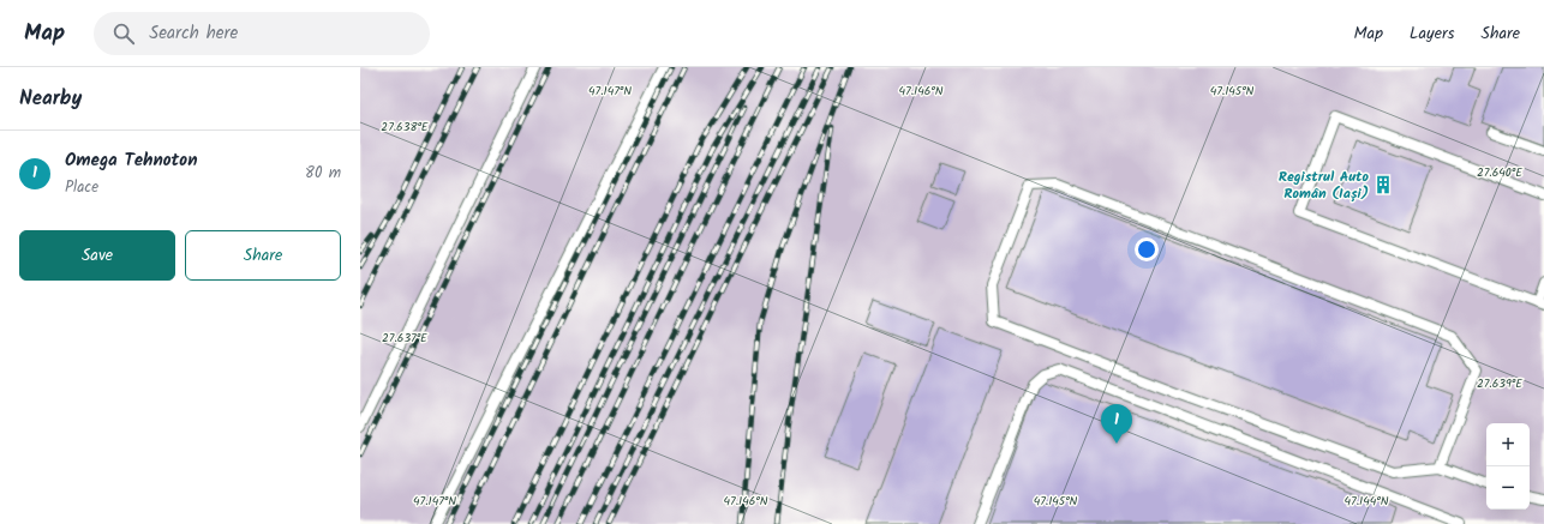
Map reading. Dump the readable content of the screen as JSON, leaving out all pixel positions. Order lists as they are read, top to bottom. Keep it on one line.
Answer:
{"places":{"building":["Registrul Auto Român (Iași)"]},"page":{"header":"Map","search":"Search here","nav":["Map","Layers","Share"],"heading":"Nearby","list":[{"mark":"1","name":"Omega Tehnoton","note":"Place","value":"80 m"}],"buttons":["Save","Share"],"pins":"1","map_buttons":["+","−"]},"coordinates":["47.145°N","47.147°N","47.146°N","27.638°E","27.640°E","27.637°E","27.639°E","47.144°N"]}
